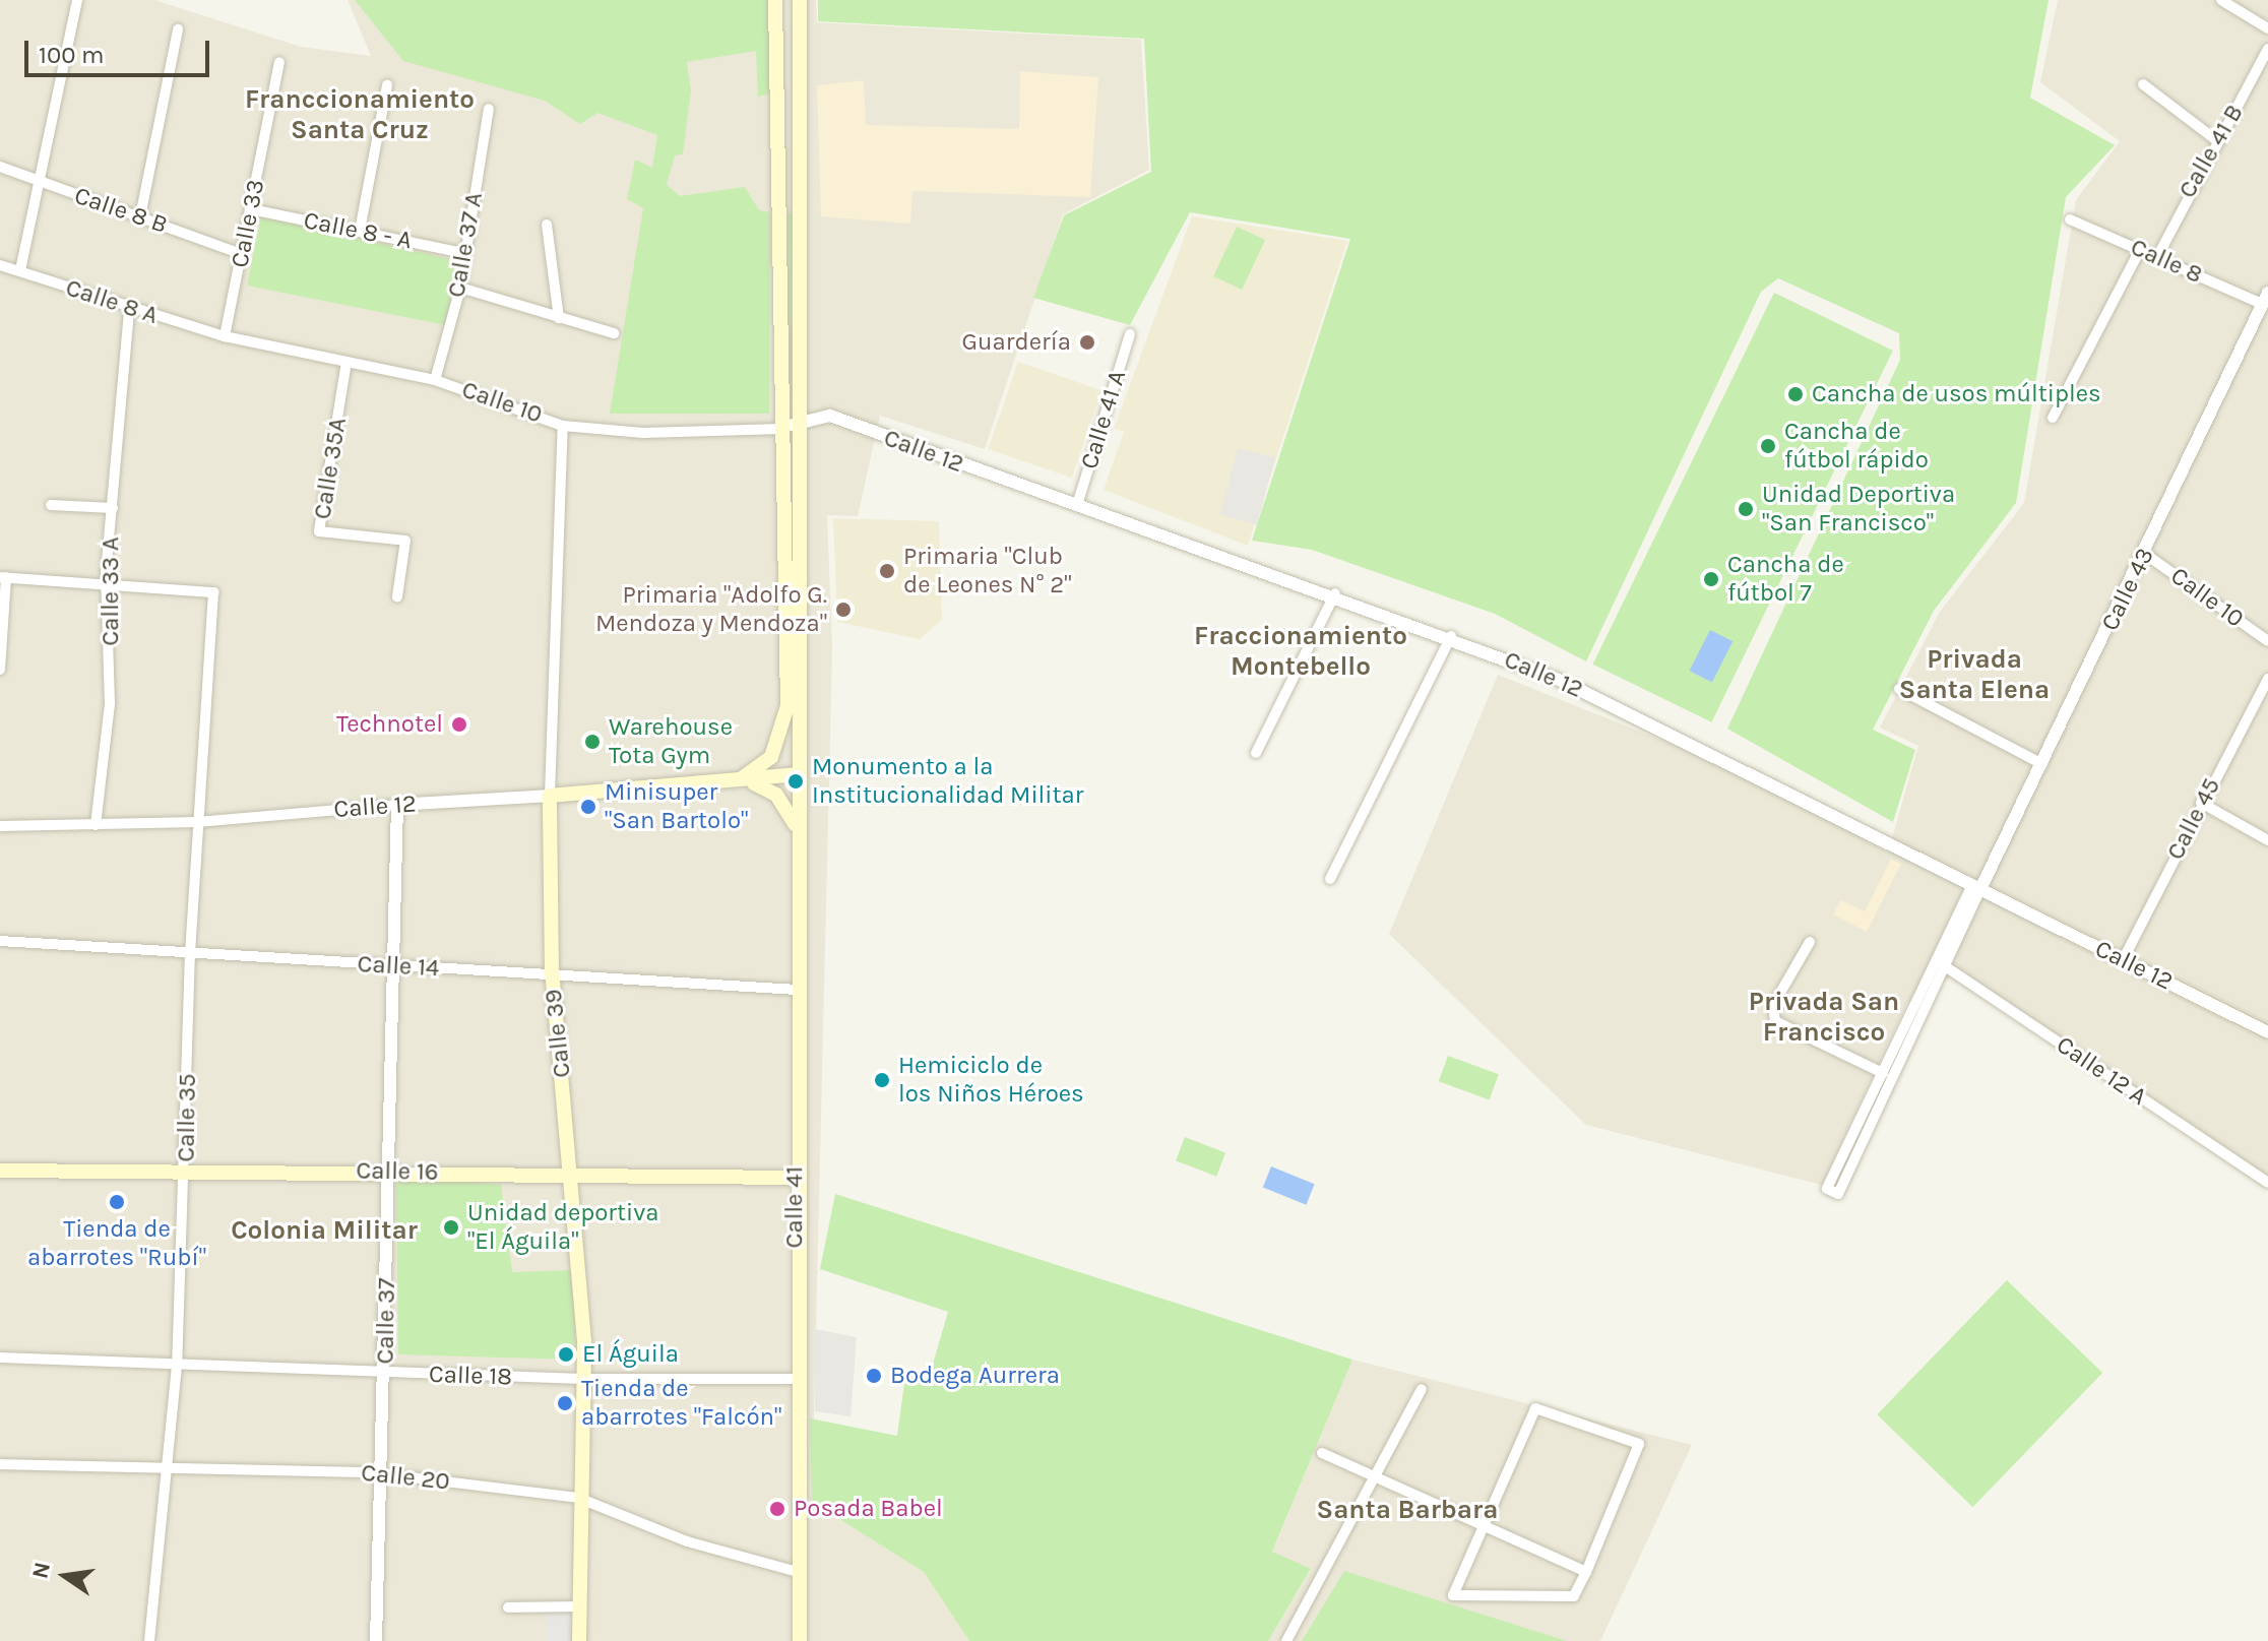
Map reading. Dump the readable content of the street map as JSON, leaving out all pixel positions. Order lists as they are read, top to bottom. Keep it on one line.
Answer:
{"streets":{"main road":["Calle 12","Calle 39","Calle 16","Calle 41"],"street":["Calle 41 B","Calle 8 B","Calle 33","Calle 8 - A","Calle 37 A","Calle 8","Calle 8 A","Calle 10","Calle 41 A","Calle 35A","Calle 43","Calle 33 A","Calle 45","Calle 14","Calle 12 A","Calle 35","Calle 37","Calle 18","Calle 20"]},"crossings":[["Calle 41 B","Calle 8"],["Calle 8 B","Calle 33"],["Calle 33","Calle 8 - A"],["Calle 33","Calle 8 A"],["Calle 33","Calle 10"],["Calle 8 - A","Calle 37 A"],["Calle 37 A","Calle 10"],["Calle 8","Calle 43"],["Calle 8 A","Calle 10"],["Calle 8 A","Calle 33 A"],["Calle 10","Calle 12"],["Calle 10","Calle 35A"],["Calle 10","Calle 43"],["Calle 10","Calle 39"],["Calle 41 A","Calle 12"],["Calle 12","Calle 43"],["Calle 12","Calle 33 A"],["Calle 12","Calle 45"],["Calle 12","Calle 39"],["Calle 12","Calle 35"],["Calle 12","Calle 41"],["Calle 12","Calle 37"],["Calle 33 A","Calle 35"],["Calle 14","Calle 39"],["Calle 14","Calle 35"],["Calle 14","Calle 41"],["Calle 14","Calle 37"],["Calle 39","Calle 16"],["Calle 39","Calle 18"],["Calle 39","Calle 20"],["Calle 35","Calle 16"],["Calle 35","Calle 18"],["Calle 35","Calle 20"],["Calle 16","Calle 41"],["Calle 16","Calle 37"],["Calle 41","Calle 18"],["Calle 41","Calle 20"],["Calle 37","Calle 18"],["Calle 37","Calle 20"]],"districts":["Franccionamiento Santa Cruz","Fraccionamiento Montebello","Privada Santa Elena","Privada San Francisco","Colonia Militar","Santa Barbara"],"places":["Guardería","Cancha de usos múltiples","Cancha de fútbol rápido","Unidad Deportiva \"San Francisco\"","Primaria \"Club de Leones N° 2\"","Cancha de fútbol 7","Primaria \"Adolfo G. Mendoza y Mendoza\"","Technotel","Warehouse Tota Gym","Monumento a la Institucionalidad Militar","Minisuper \"San Bartolo\"","Hemiciclo de los Niños Héroes","Tienda de abarrotes \"Rubí\"","Unidad deportiva \"El Águila\"","El Águila","Bodega Aurrera","Tienda de abarrotes \"Falcón\"","Posada Babel"],"scale_bar":"100 m","north":"left"}
